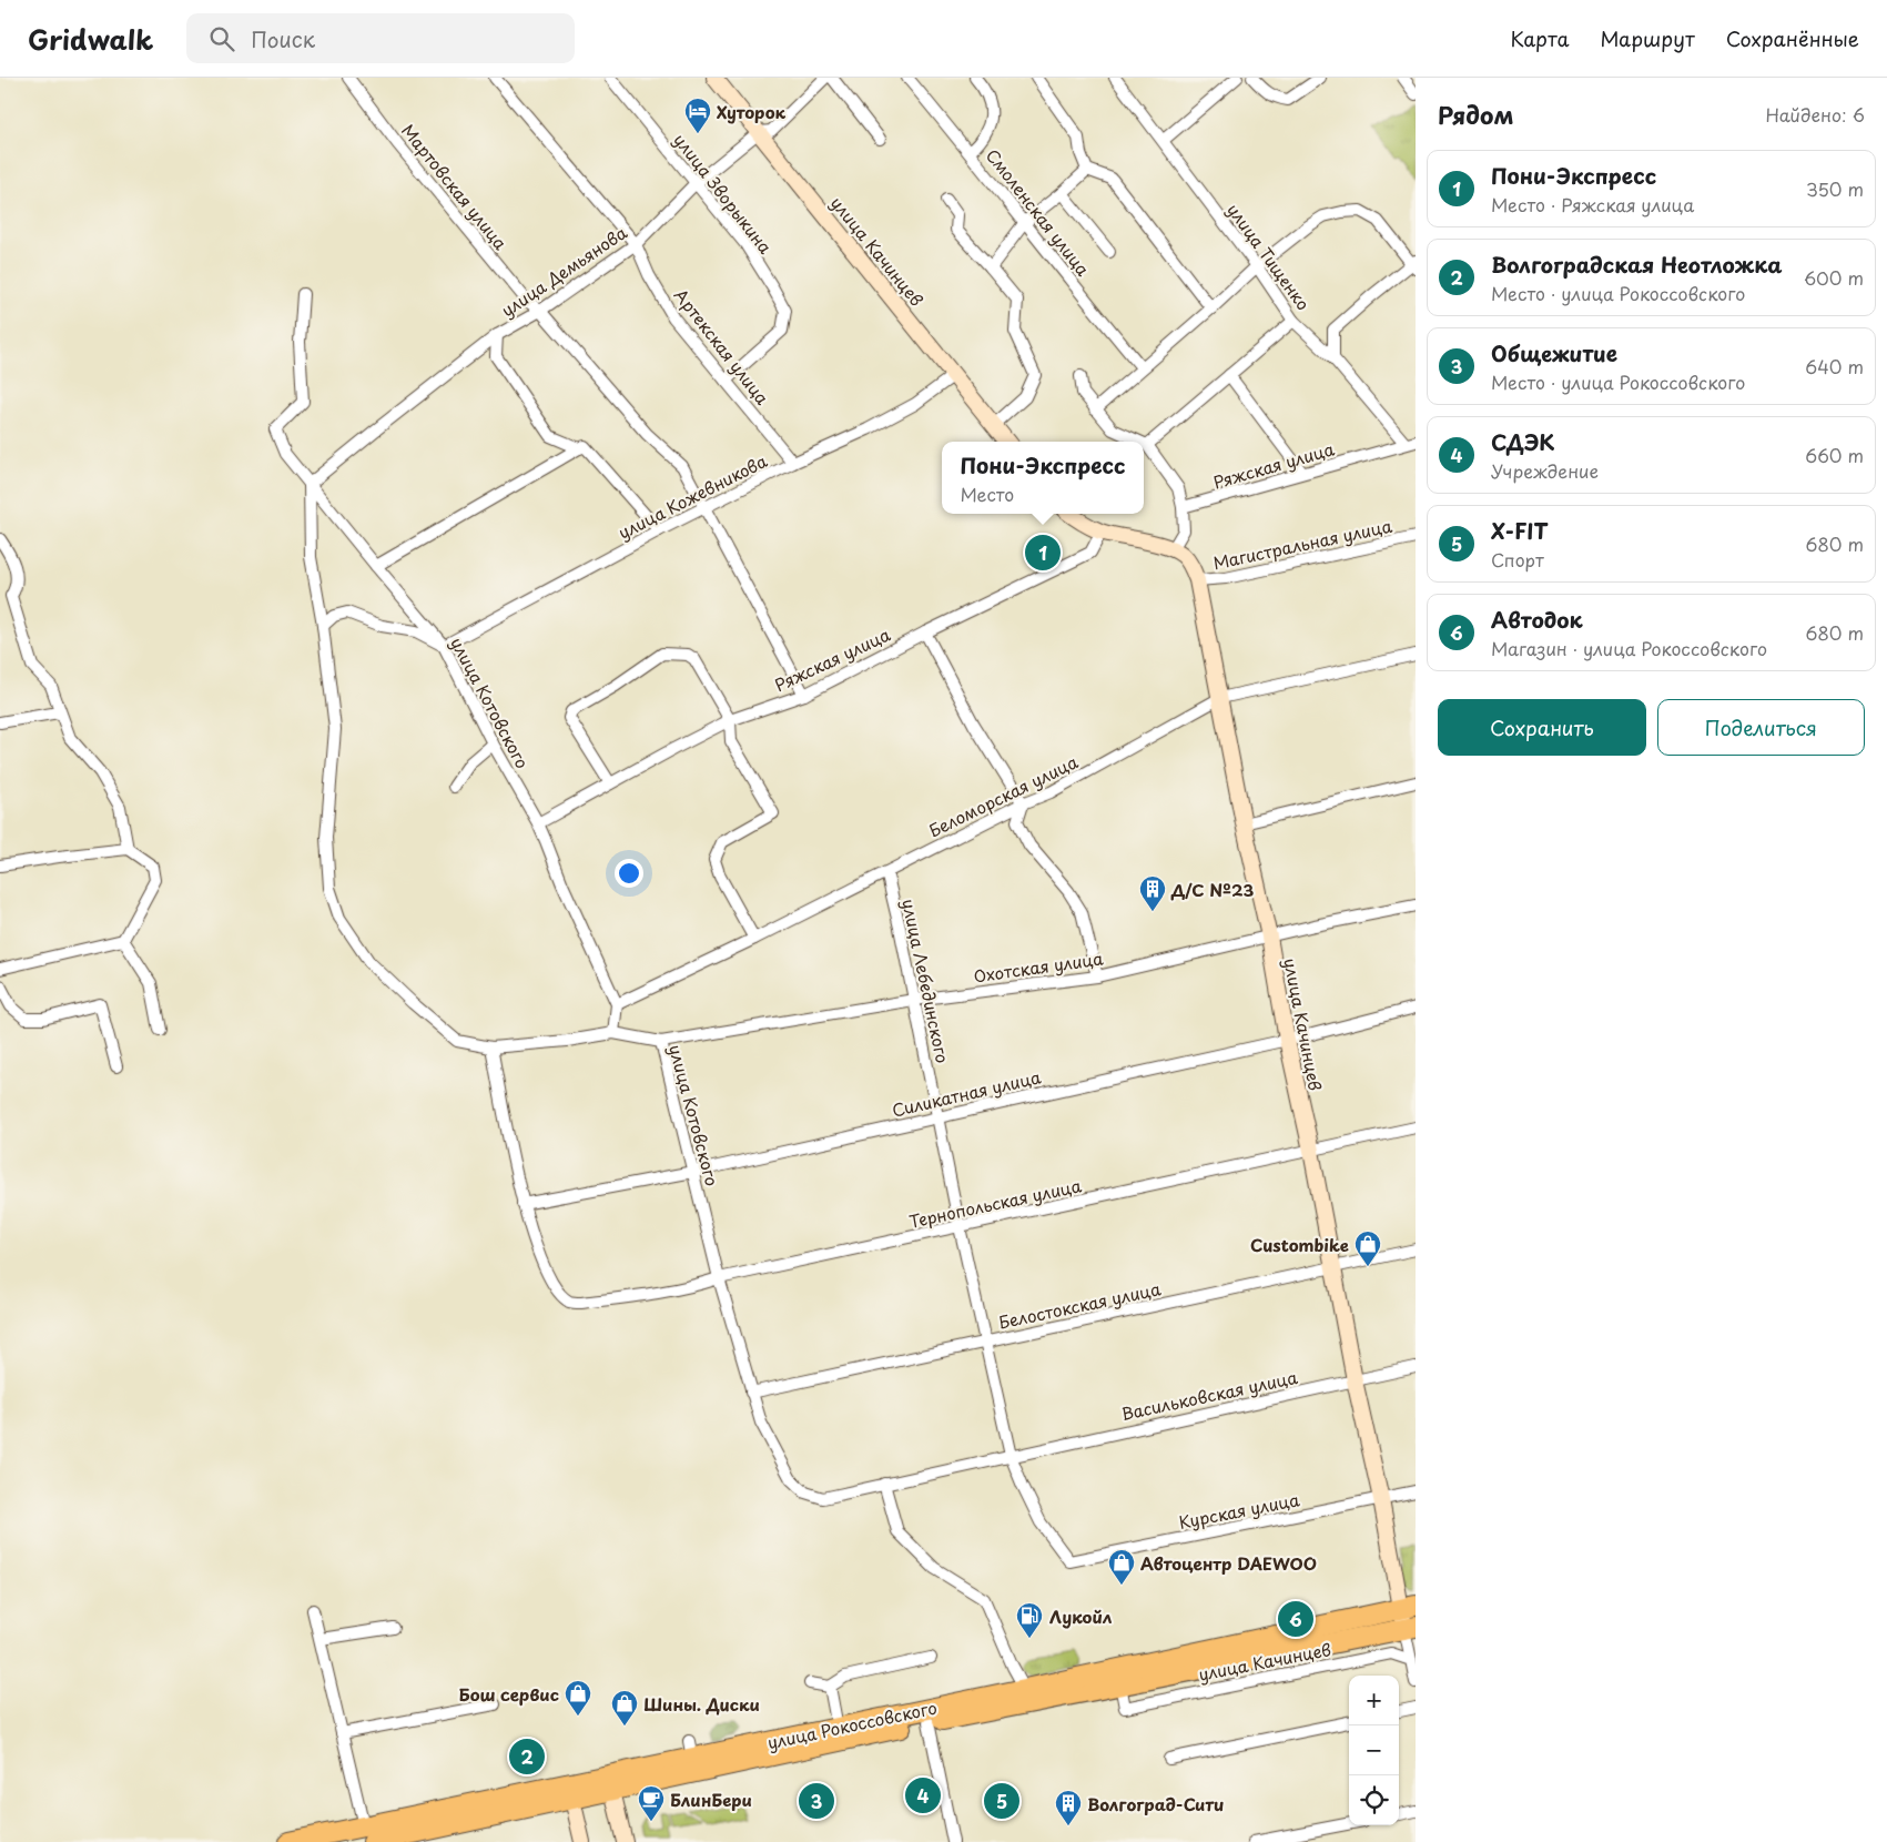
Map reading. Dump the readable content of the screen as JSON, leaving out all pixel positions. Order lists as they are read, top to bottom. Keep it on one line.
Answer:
{"streets":{"highway":["улица Рокоссовского"],"main road":["улица Качинцев"],"street":["Мартовская улица","улица Зворыкина","Смоленская улица","улица Тищенко","улица Демьянова","Артекская улица","Ряжская улица","улица Кожевникова","Магистральная улица","улица Котовского","Беломорская улица","Охотская улица","улица Лебединского","Силикатная улица","Тернопольская улица","Белостокская улица","Васильковская улица","Курская улица"]},"crossings":[["Мартовская улица","улица Демьянова"],["Мартовская улица","Ряжская улица"],["Мартовская улица","улица Кожевникова"],["улица Зворыкина","улица Демьянова"],["улица Зворыкина","Артекская улица"],["улица Качинцев","улица Демьянова"],["улица Качинцев","улица Кожевникова"],["улица Качинцев","Магистральная улица"],["улица Качинцев","Беломорская улица"],["улица Качинцев","Охотская улица"],["улица Качинцев","Силикатная улица"],["улица Качинцев","Тернопольская улица"],["улица Качинцев","Белостокская улица"],["улица Качинцев","Васильковская улица"],["улица Качинцев","Курская улица"],["улица Качинцев","улица Рокоссовского"],["улица Тищенко","Ряжская улица"],["улица Демьянова","Артекская улица"],["улица Демьянова","улица Котовского"],["Артекская улица","улица Кожевникова"],["Ряжская улица","улица Котовского"],["улица Кожевникова","улица Котовского"],["улица Котовского","Беломорская улица"],["улица Котовского","Охотская улица"],["улица Котовского","улица Лебединского"],["улица Котовского","Силикатная улица"],["улица Котовского","Тернопольская улица"],["улица Котовского","Белостокская улица"],["улица Котовского","Васильковская улица"],["улица Котовского","Курская улица"],["Беломорская улица","улица Лебединского"],["Охотская улица","улица Лебединского"],["улица Лебединского","Силикатная улица"],["улица Лебединского","Тернопольская улица"],["улица Лебединского","Белостокская улица"],["улица Лебединского","Васильковская улица"],["улица Лебединского","Курская улица"],["Силикатная улица","Тернопольская улица"],["Васильковская улица","Курская улица"]],"places":{"hotel":["Хуторок"],"building":["Д/С №23","Волгоград-Сити"],"shop":["Custombike","Автоцентр DAEWOO","Бош сервис","Шины. Диски"],"fuel station":["Лукойл"],"cafe":["БлинБери"]},"page":{"header":"Gridwalk","search":"Поиск","nav":["Карта","Маршрут","Сохранённые"],"heading":["Рядом","Найдено: 6"],"list":[{"mark":"1","name":"Пони-Экспресс","note":"Место · Ряжская улица","value":"350 m"},{"mark":"2","name":"Волгоградская Неотложка","note":"Место · улица Рокоссовского","value":"600 m"},{"mark":"3","name":"Общежитие","note":"Место · улица Рокоссовского","value":"640 m"},{"mark":"4","name":"СДЭК","note":"Учреждение","value":"660 m"},{"mark":"5","name":"X-FIT","note":"Спорт","value":"680 m"},{"mark":"6","name":"Автодок","note":"Магазин · улица Рокоссовского","value":"680 m"}],"popup":["Пони-Экспресс","Место"],"pins":["1","6","2","4","3","5"],"buttons":["Сохранить","Поделиться"],"map_buttons":["+","−"]}}
